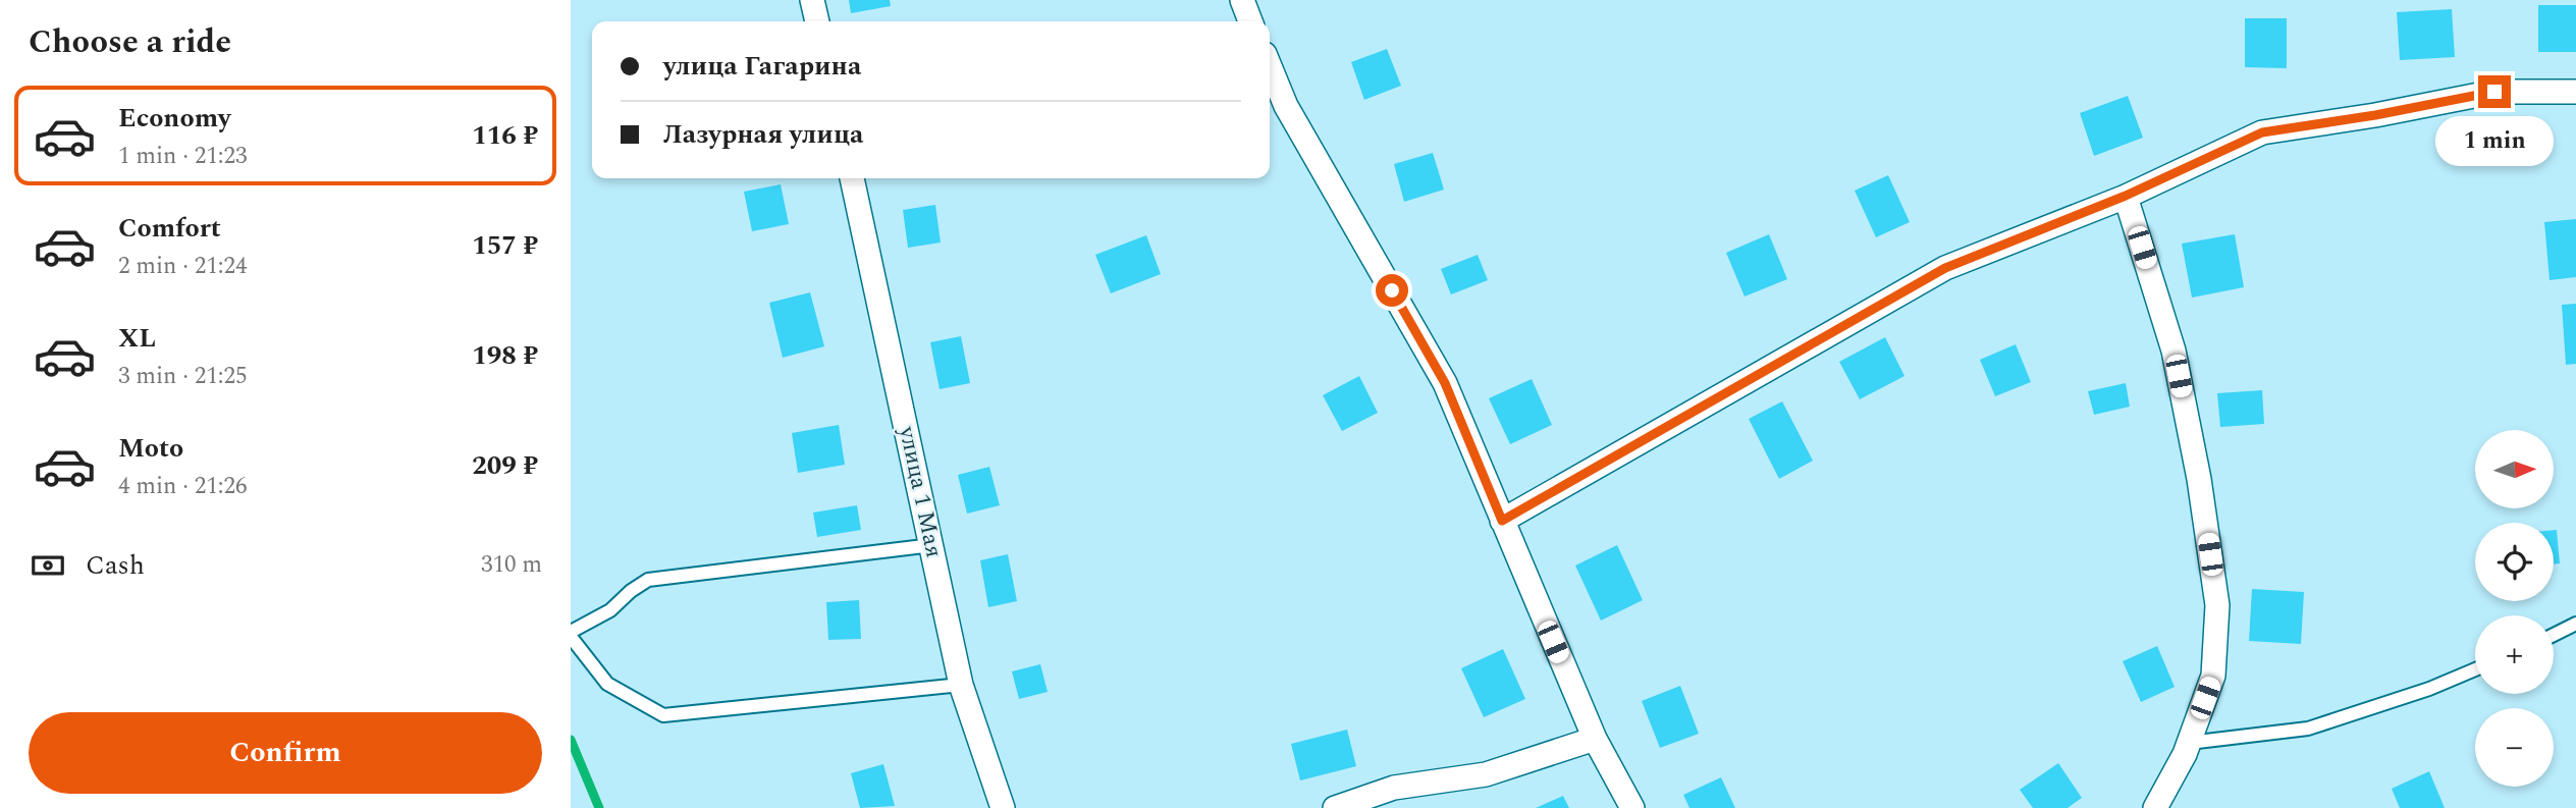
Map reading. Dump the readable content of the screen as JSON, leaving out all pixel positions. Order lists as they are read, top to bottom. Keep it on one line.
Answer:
{"streets":{"street":["улица 1 Мая"]},"north":"right","page":{"heading":"Choose a ride","banner":["улица Гагарина","Лазурная улица"],"list":[{"name":"Economy","note":"1 min · 21:23","value":"116 ₽"},{"name":"Comfort","note":"2 min · 21:24","value":"157 ₽"},{"name":"XL","note":"3 min · 21:25","value":"198 ₽"},{"name":"Moto","note":"4 min · 21:26","value":"209 ₽"}],"bubble":"1 min","map_buttons":["+","−"],"pay":["Cash","310 m"],"buttons":"Confirm"}}
